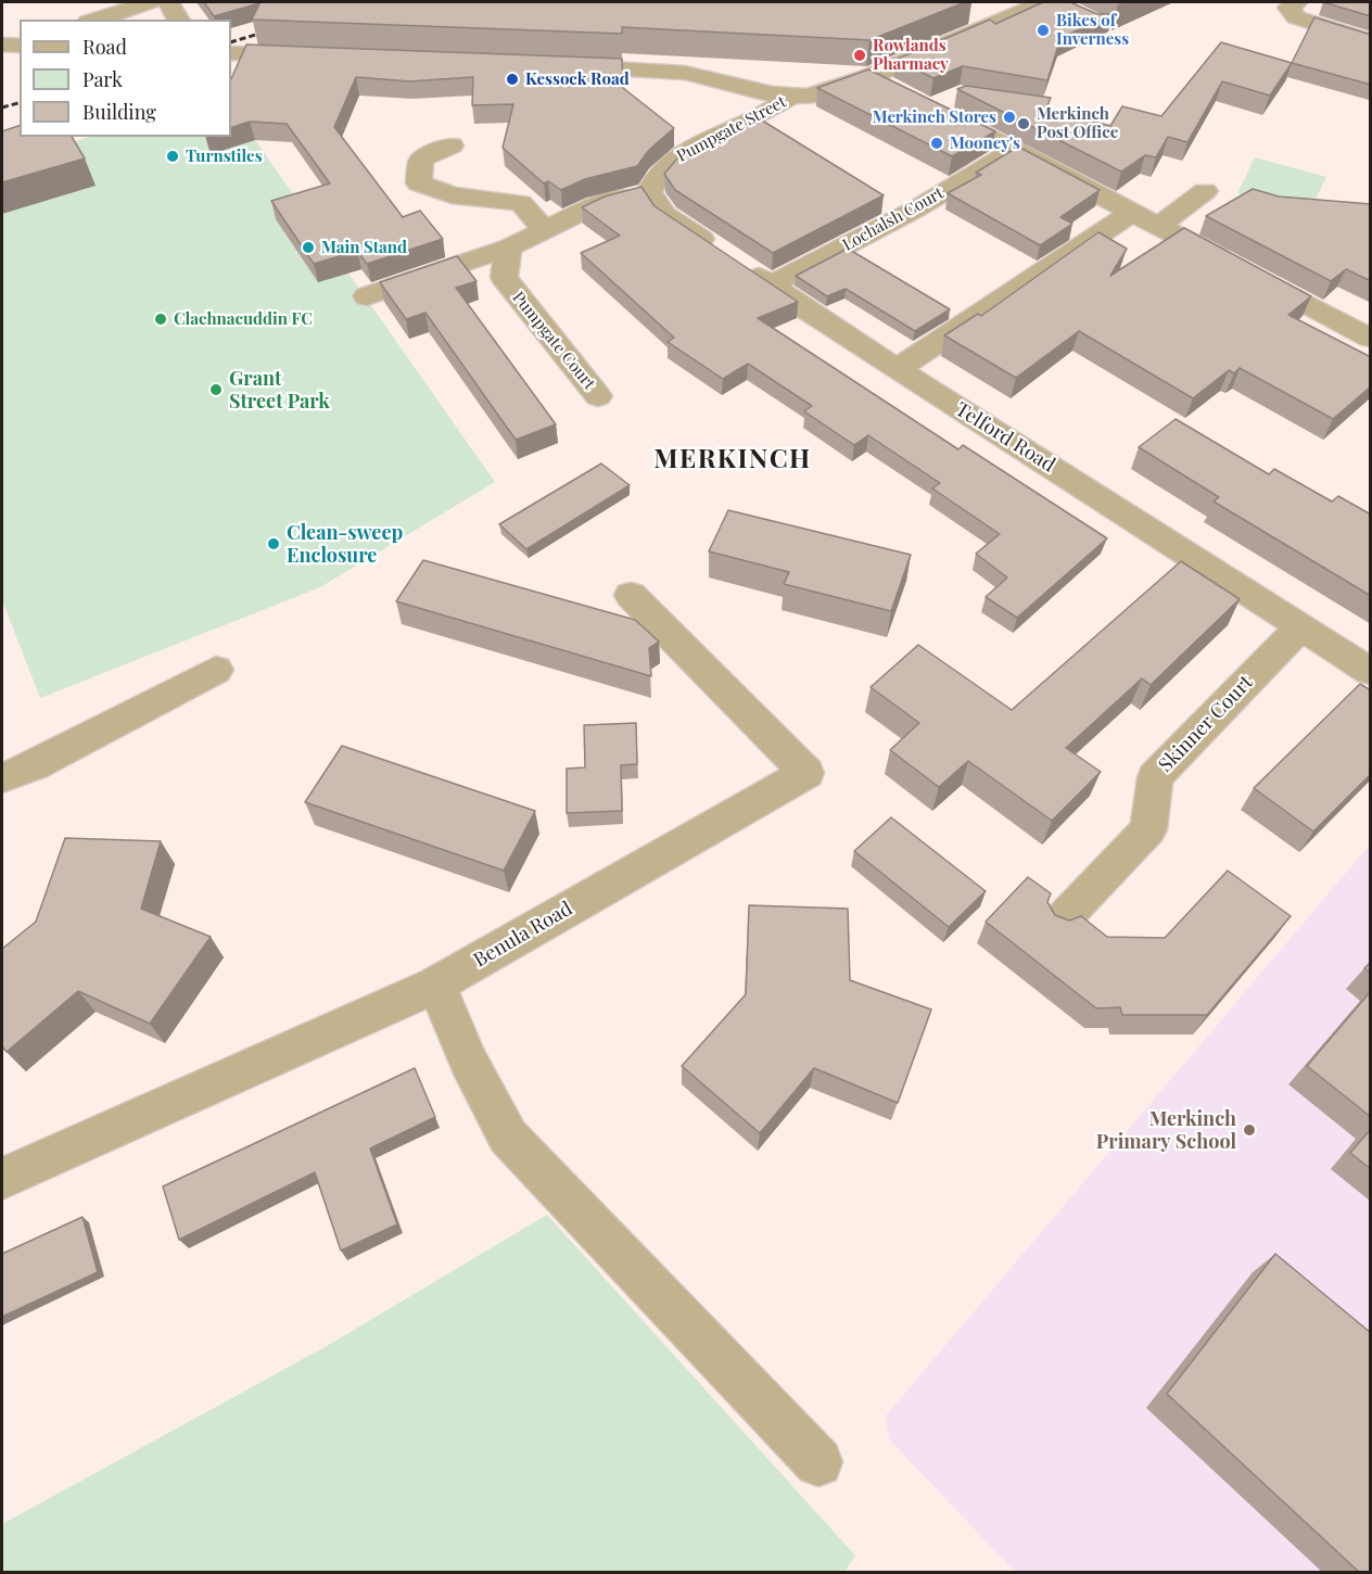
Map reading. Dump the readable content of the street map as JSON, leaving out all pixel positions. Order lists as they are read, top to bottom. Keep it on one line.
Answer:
{"streets":{"street":["Pumpgate Street","Lochalsh Court","Pumpgate Court","Telford Road","Skinner Court","Benula Road"]},"crossings":[["Pumpgate Street","Telford Road"],["Lochalsh Court","Telford Road"],["Telford Road","Skinner Court"]],"districts":["MERKINCH"],"places":["Bikes of Inverness","Rowlands Pharmacy","Kessock Road","Merkinch Stores","Merkinch Post Office","Mooney's","Turnstiles","Main Stand","Clachnacuddin FC","Grant Street Park","Clean-sweep Enclosure","Merkinch Primary School"],"legend":["Road","Park","Building"]}
